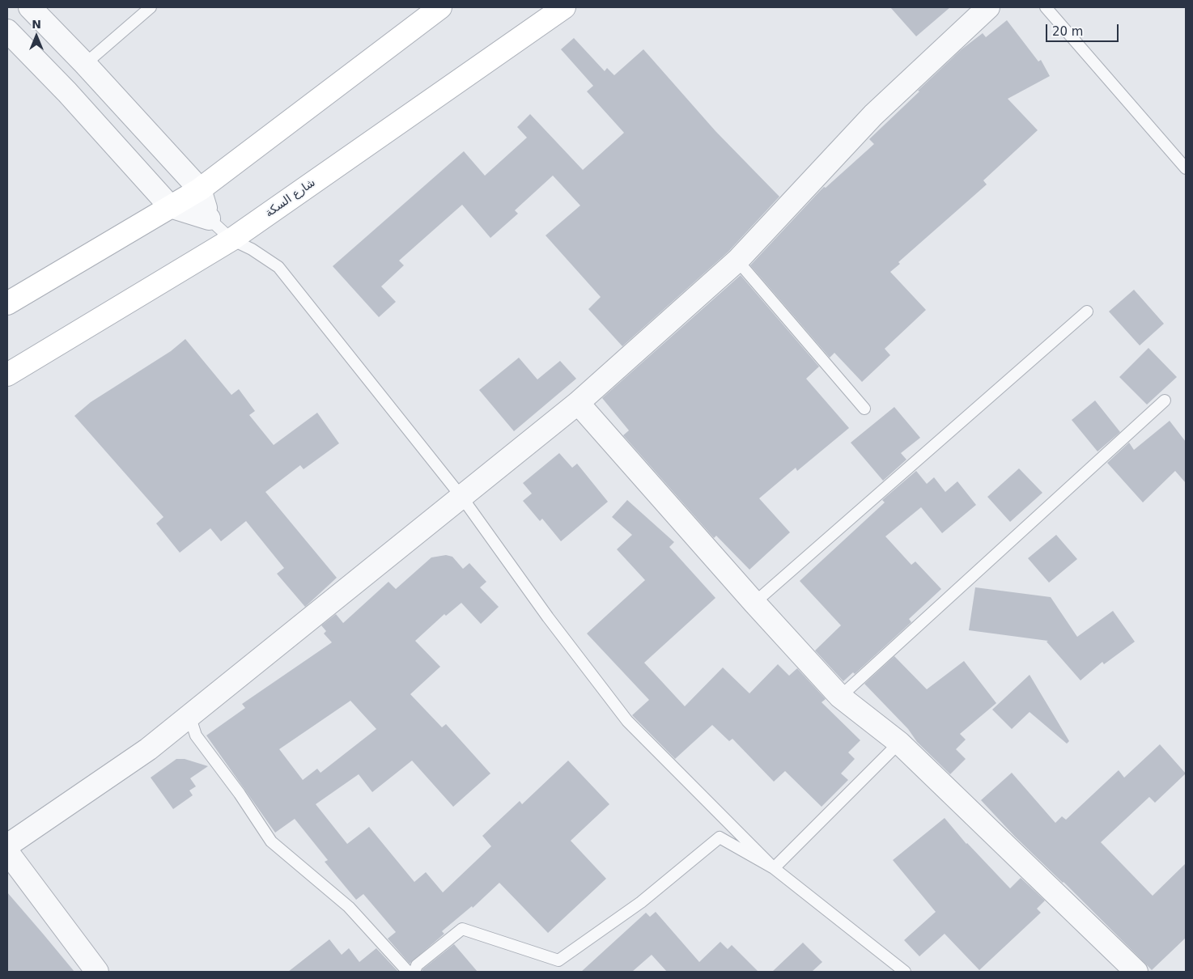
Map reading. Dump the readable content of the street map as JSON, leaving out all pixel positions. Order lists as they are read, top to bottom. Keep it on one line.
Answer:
{"streets":{"main road":["شارع السكة"]},"scale_bar":"20 m","north":"top"}
